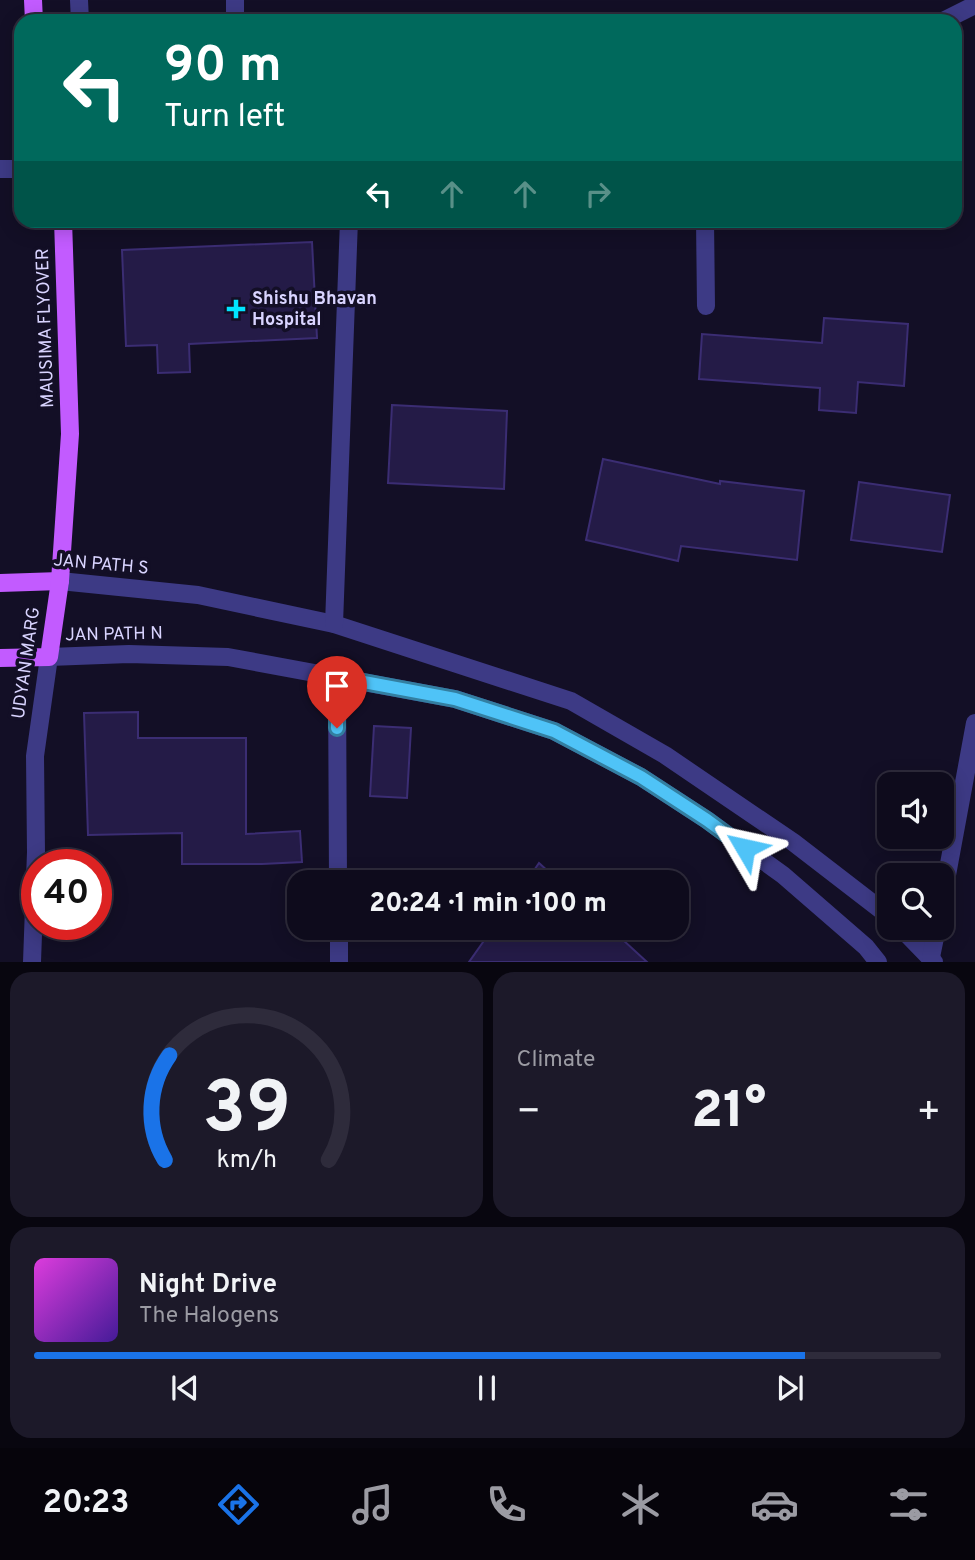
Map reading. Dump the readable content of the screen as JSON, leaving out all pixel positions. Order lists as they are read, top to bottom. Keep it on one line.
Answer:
{"streets":{"main road":["MAUSIMA FLYOVER","JAN PATH S","JAN PATH N","UDYAN MARG"]},"crossings":[["MAUSIMA FLYOVER","JAN PATH S"],["MAUSIMA FLYOVER","UDYAN MARG"],["JAN PATH S","UDYAN MARG"],["JAN PATH N","UDYAN MARG"]],"places":{"health":["Shishu Bhavan Hospital"]},"page":{"turn":["90 m","Turn left"],"limit":"40","trip":"20:24 · 1 min · 100 m","tile":"Climate","heat":["−","21°","+"],"song":["Night Drive","The Halogens"],"tabs":"20:23","gauge":["39","km/h"]}}
